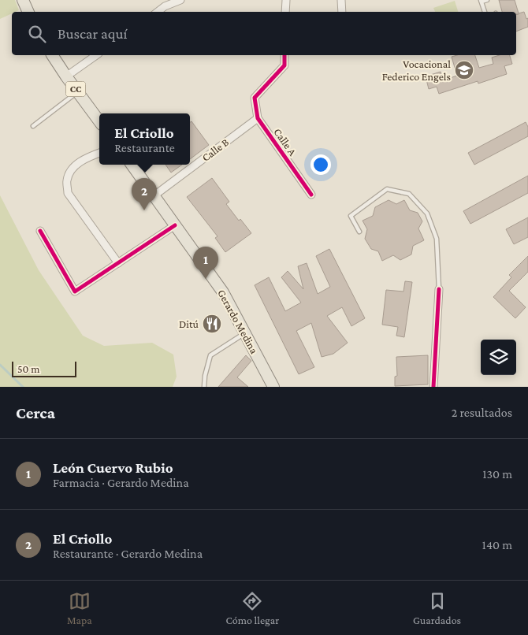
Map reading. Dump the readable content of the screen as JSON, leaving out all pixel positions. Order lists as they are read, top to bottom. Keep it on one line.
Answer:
{"streets":{"main road":["CC","Gerardo Medina"],"street":["Calle A","Calle B"]},"crossings":[["Calle A","Calle B"],["Calle B","Gerardo Medina"]],"places":{"school or university":["Vocacional Federico Engels"],"restaurant":["Ditú"]},"scale_bar":"50 m","page":{"search":"Buscar aquí","popup":["El Criollo","Restaurante"],"pins":["2","1"],"scale":"50 m","heading":["Cerca","2 resultados"],"list":[{"mark":"1","name":"León Cuervo Rubio","note":"Farmacia · Gerardo Medina","value":"130 m"},{"mark":"2","name":"El Criollo","note":"Restaurante · Gerardo Medina","value":"140 m"}],"nav":["Mapa","Cómo llegar","Guardados"]}}
